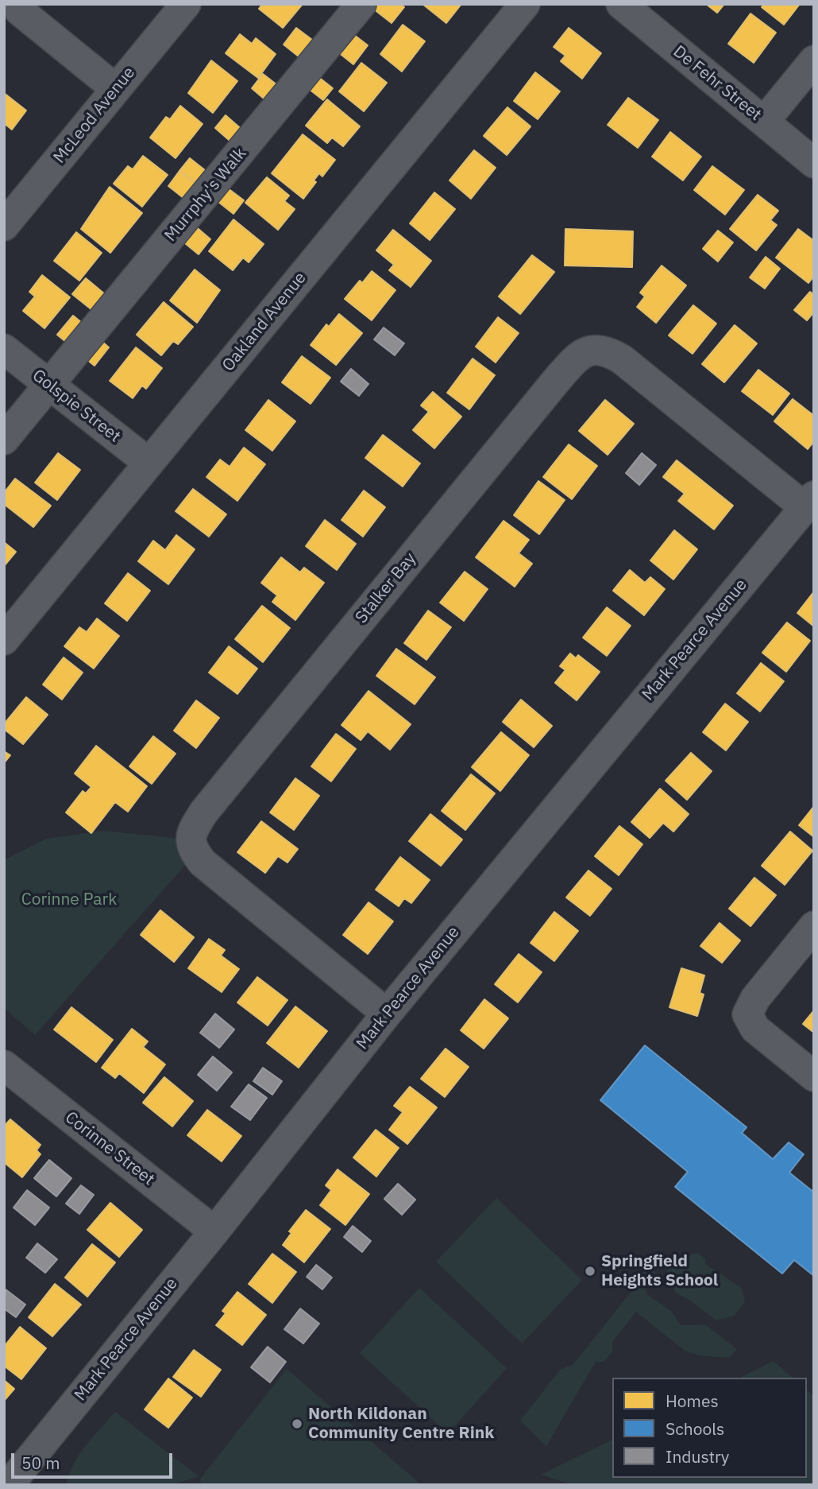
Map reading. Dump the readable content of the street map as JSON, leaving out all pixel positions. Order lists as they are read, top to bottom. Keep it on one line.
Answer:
{"streets":{"street":["De Fehr Street","McLeod Avenue","Murrphy's Walk","Oakland Avenue","Golspie Street","Stalker Bay","Mark Pearce Avenue","Corinne Street"]},"crossings":[["Murrphy's Walk","Golspie Street"],["Oakland Avenue","Golspie Street"],["Stalker Bay","Mark Pearce Avenue"],["Mark Pearce Avenue","Corinne Street"]],"parks":["Corinne Park"],"places":["Springfield Heights School","North Kildonan Community Centre Rink"],"legend":["Homes","Schools","Industry"],"scale_bar":"50 m"}
